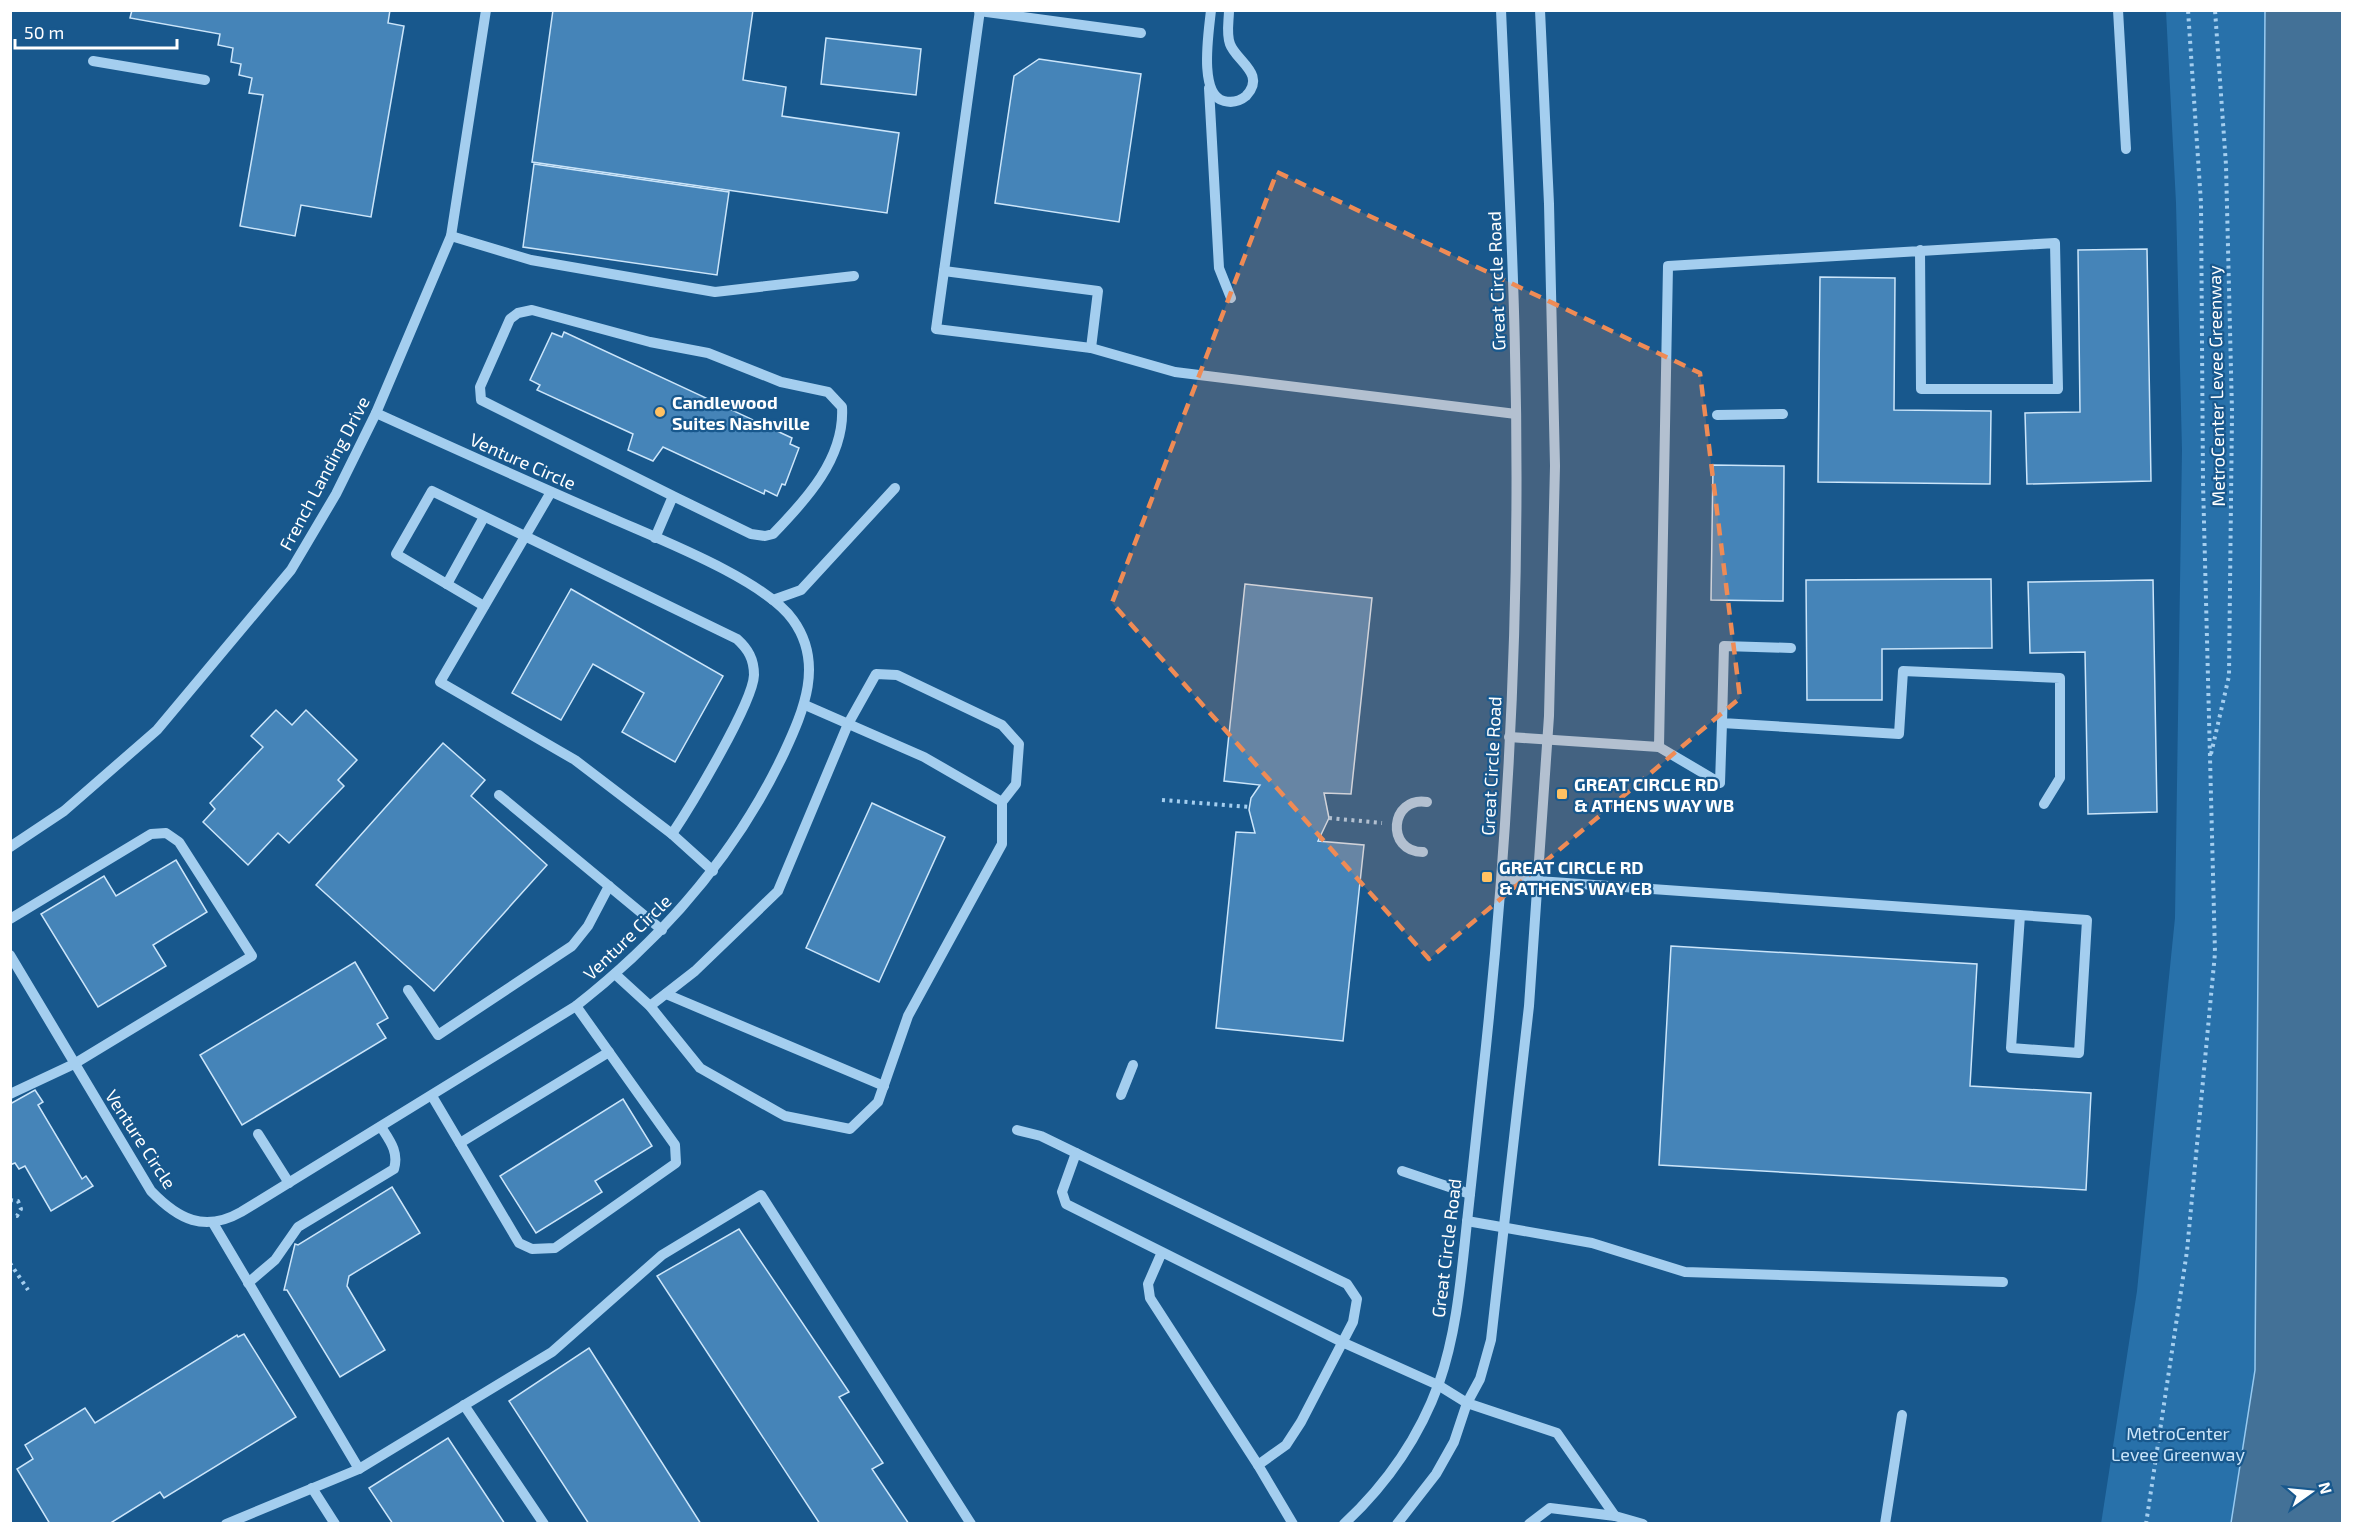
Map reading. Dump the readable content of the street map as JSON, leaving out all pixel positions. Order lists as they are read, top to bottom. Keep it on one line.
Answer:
{"streets":{"street":["Great Circle Road","Venture Circle","French Landing Drive"],"path":["MetroCenter Levee Greenway"]},"crossings":[["Venture Circle","French Landing Drive"]],"parks":["MetroCenter Levee Greenway"],"places":{"other":["Candlewood Suites Nashville"],"transit":["GREAT CIRCLE RD & ATHENS WAY WB","GREAT CIRCLE RD & ATHENS WAY EB"]},"scale_bar":"50 m","north":"right"}
